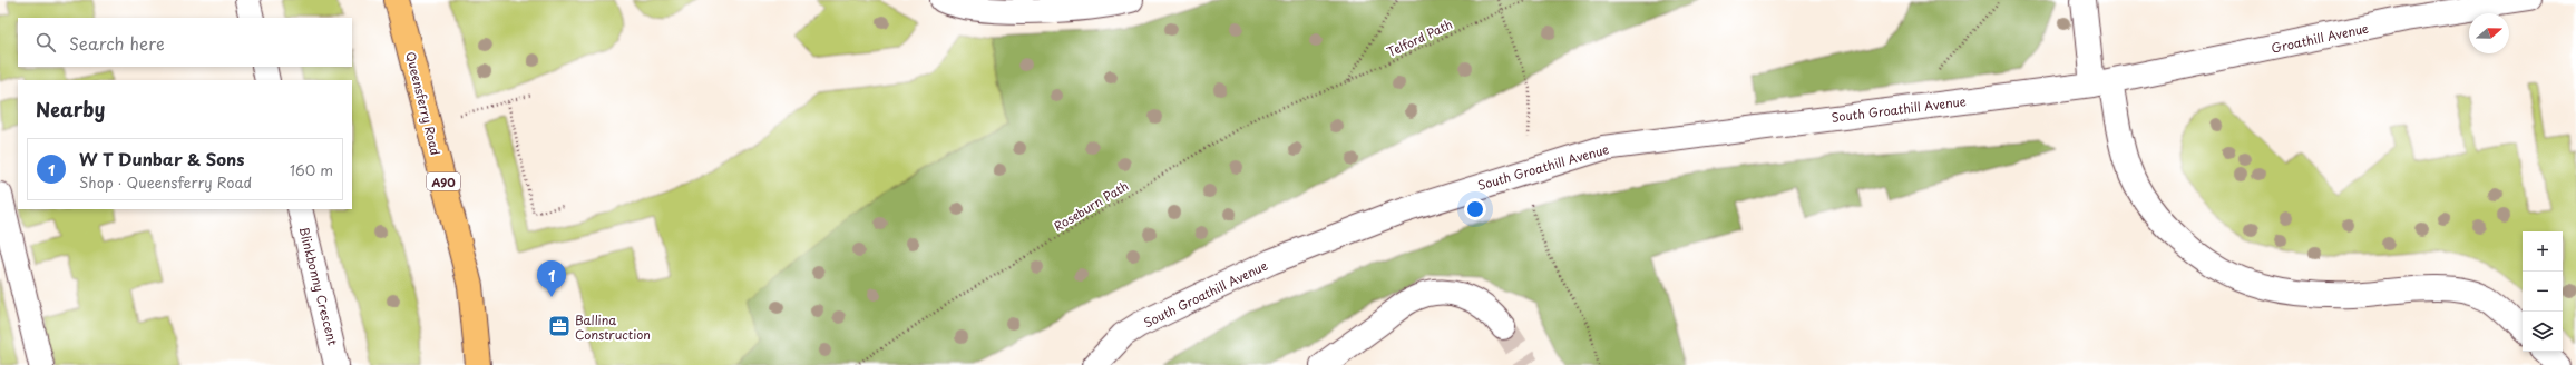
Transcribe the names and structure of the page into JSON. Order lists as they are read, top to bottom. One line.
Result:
{"streets":{"main road":["Queensferry Road","A90"],"street":["Groathill Avenue","South Groathill Avenue","Blinkbonny Crescent"],"path":["Telford Path","Roseburn Path"]},"crossings":[["Telford Path","Roseburn Path"],["Groathill Avenue","South Groathill Avenue"]],"places":{"office":["Ballina Construction"]},"north":"right","page":{"search":"Search here","heading":"Nearby","list":[{"mark":"1","name":"W T Dunbar & Sons","note":"Shop · Queensferry Road","value":"160 m"}],"map_buttons":["+","−"],"pins":"1"}}
